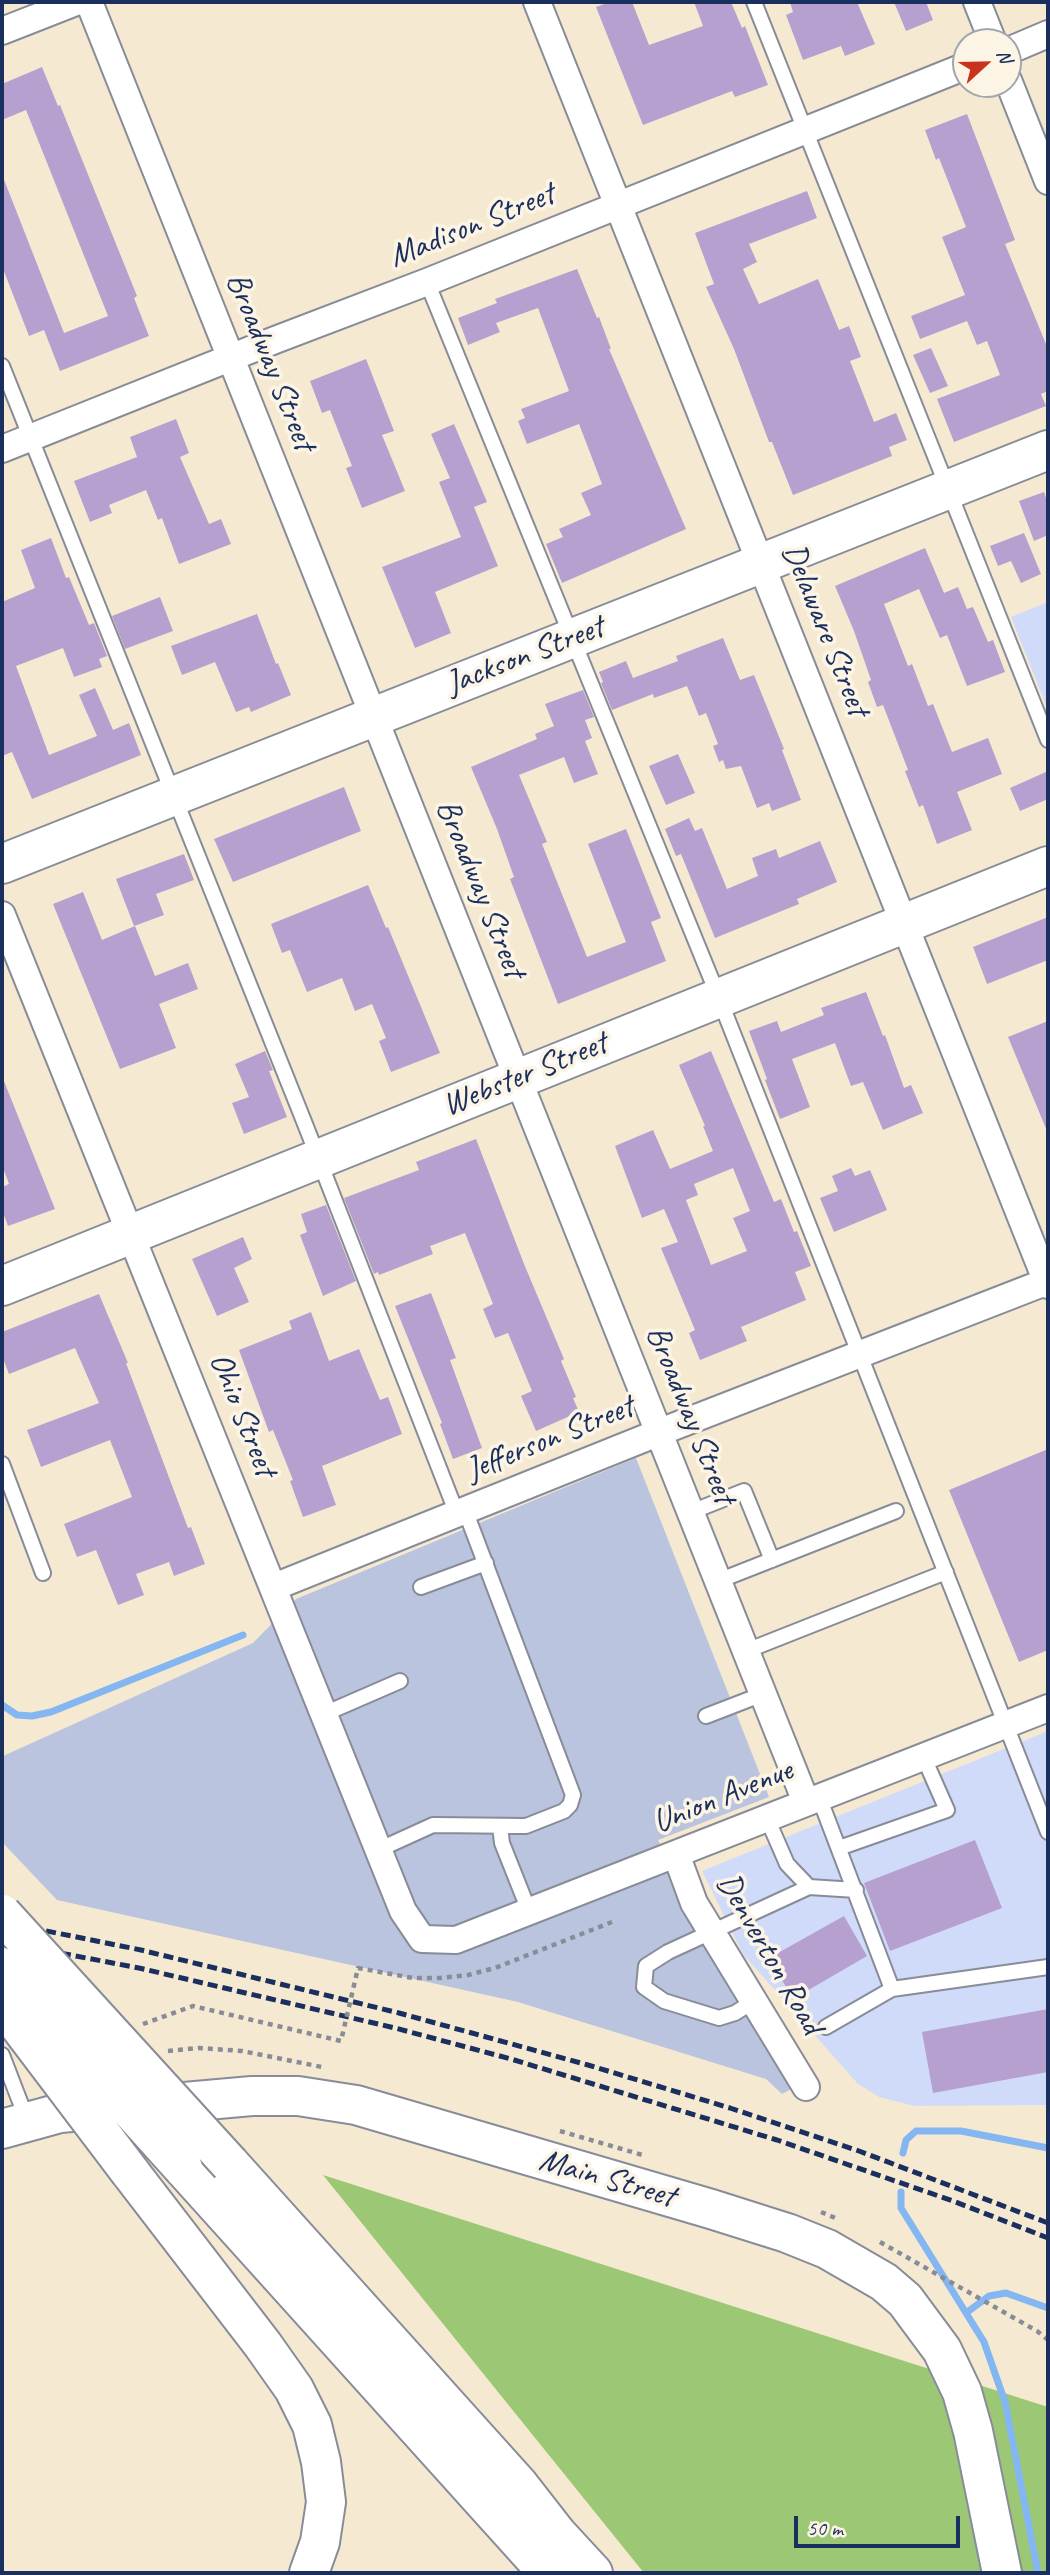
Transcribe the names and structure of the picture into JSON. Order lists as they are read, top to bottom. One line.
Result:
{"streets":{"main road":["Jackson Street","Webster Street","Main Street"],"street":["Madison Street","Broadway Street","Delaware Street","Ohio Street","Jefferson Street","Union Avenue","Denverton Road"]},"crossings":[["Madison Street","Broadway Street"],["Madison Street","Delaware Street"],["Broadway Street","Jackson Street"],["Broadway Street","Webster Street"],["Broadway Street","Jefferson Street"],["Broadway Street","Union Avenue"],["Delaware Street","Jackson Street"],["Delaware Street","Webster Street"],["Delaware Street","Jefferson Street"],["Webster Street","Ohio Street"],["Ohio Street","Jefferson Street"],["Ohio Street","Union Avenue"],["Union Avenue","Denverton Road"]],"scale_bar":"50 m","north":"right"}
